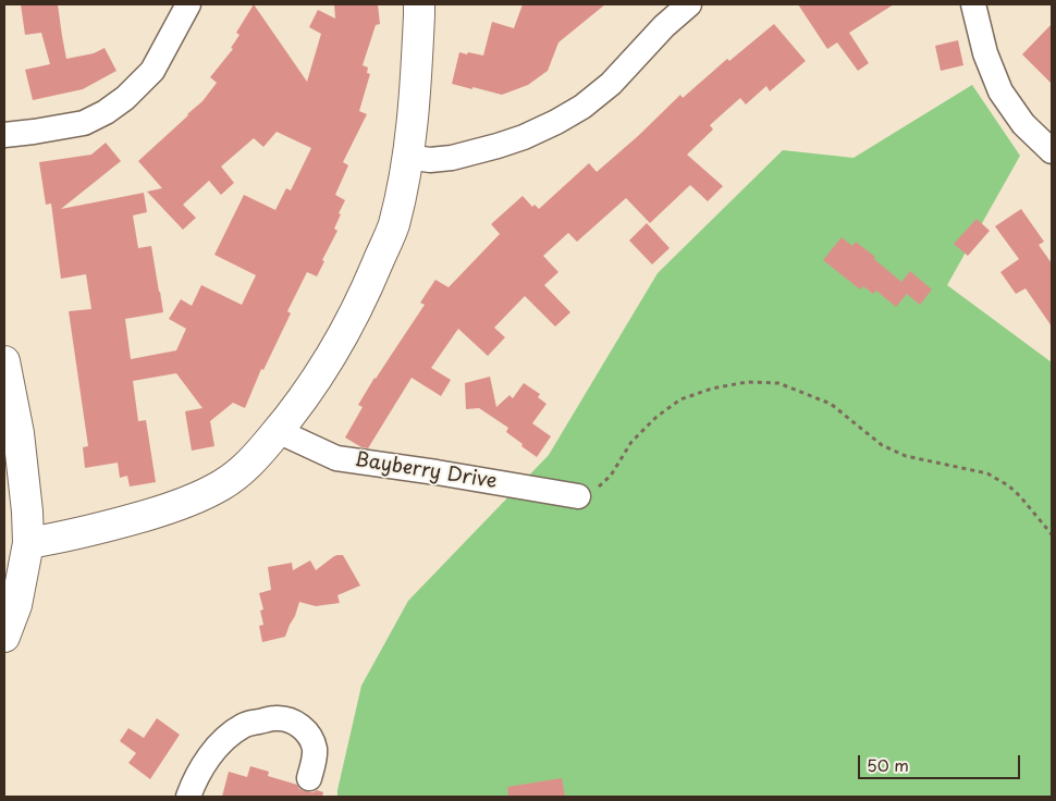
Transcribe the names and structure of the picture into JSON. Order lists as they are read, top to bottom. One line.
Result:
{"streets":{"street":["Bayberry Drive"]},"scale_bar":"50 m"}
